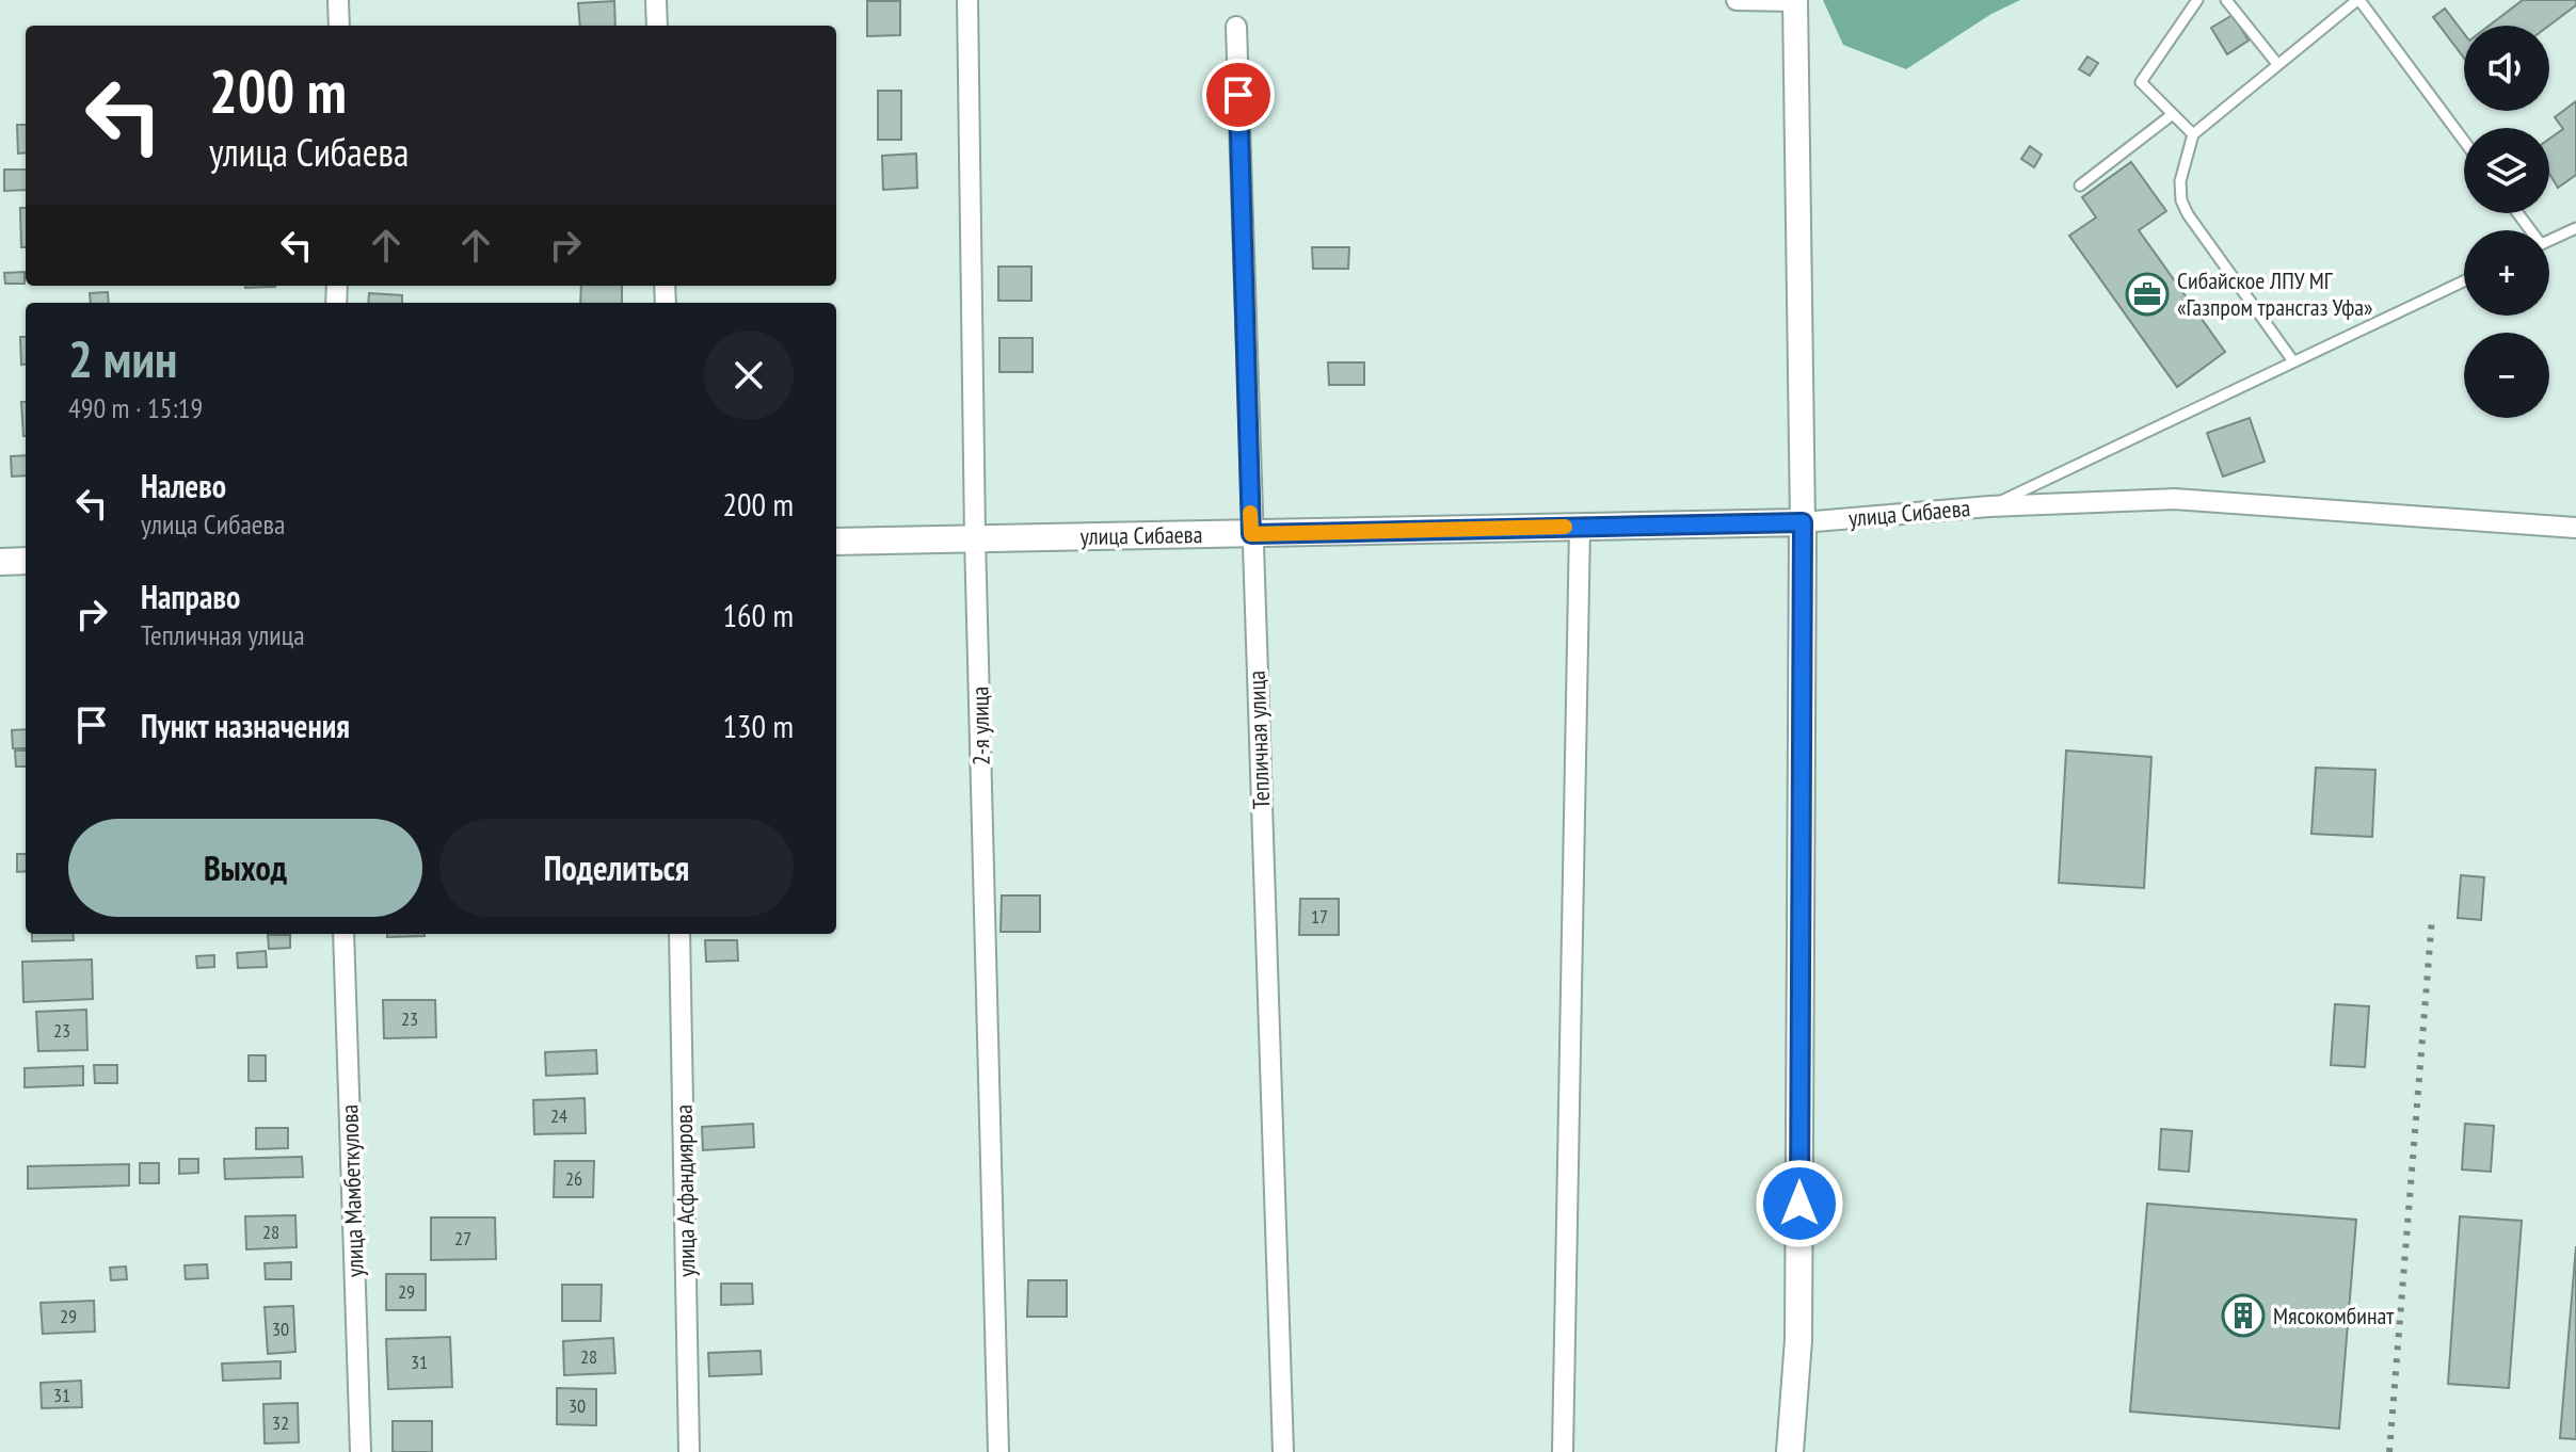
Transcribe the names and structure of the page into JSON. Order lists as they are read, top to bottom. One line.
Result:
{"streets":{"main road":["улица Сибаева"],"street":["2-я улица","Тепличная улица","улица Мамбеткулова","улица Асфандиярова"]},"crossings":[["улица Сибаева","2-я улица"],["улица Сибаева","Тепличная улица"]],"places":{"office":["Сибайское ЛПУ МГ «Газпром трансгаз Уфа»"],"building":["Мясокомбинат"]},"house_numbers":["17","23","23","24","26","28","27","29","29","30","28","31","31","30","32"],"page":{"map_buttons":["+","−"],"turn":["200 m","улица Сибаева"],"heading":["2 мин","490 m · 15:19"],"list":[{"name":"Налево","note":"улица Сибаева","value":"200 m"},{"name":"Направо","note":"Тепличная улица","value":"160 m"},{"name":"Пункт назначения","value":"130 m"}],"buttons":["Выход","Поделиться"]}}
